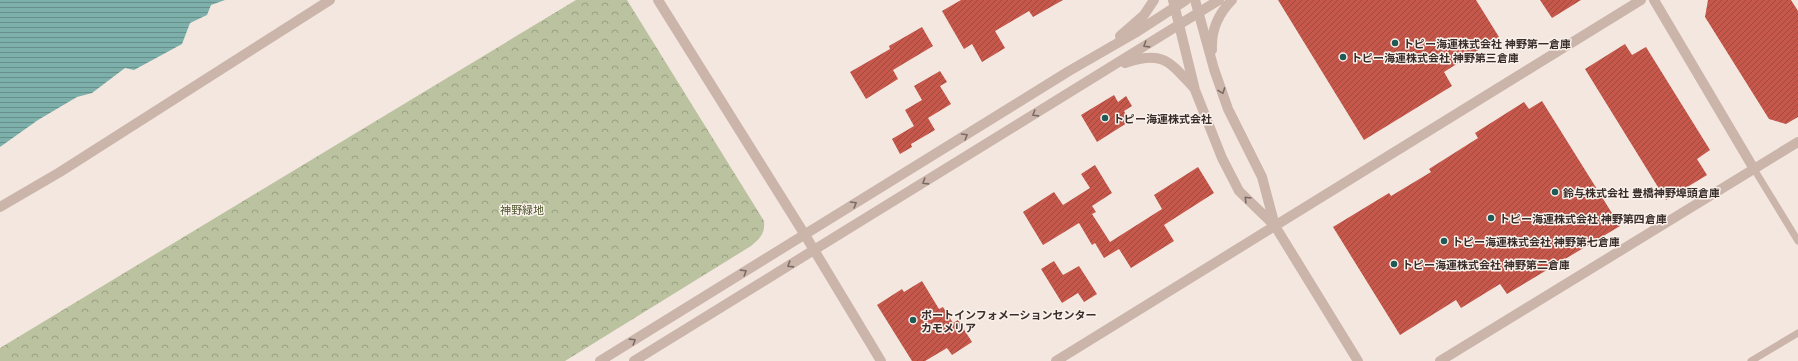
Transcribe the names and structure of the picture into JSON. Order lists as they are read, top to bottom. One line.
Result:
{"parks":["神野緑地"],"places":["トピー海運株式会社 神野第一倉庫","トピー海運株式会社 神野第三倉庫","トピー海運株式会社","鈴与株式会社 豊橋神野埠頭倉庫","トピー海運株式会社 神野第四倉庫","トピー海運株式会社 神野第七倉庫","トピー海運株式会社 神野第二倉庫","ポートインフォメーションセンター カモメリア"]}
